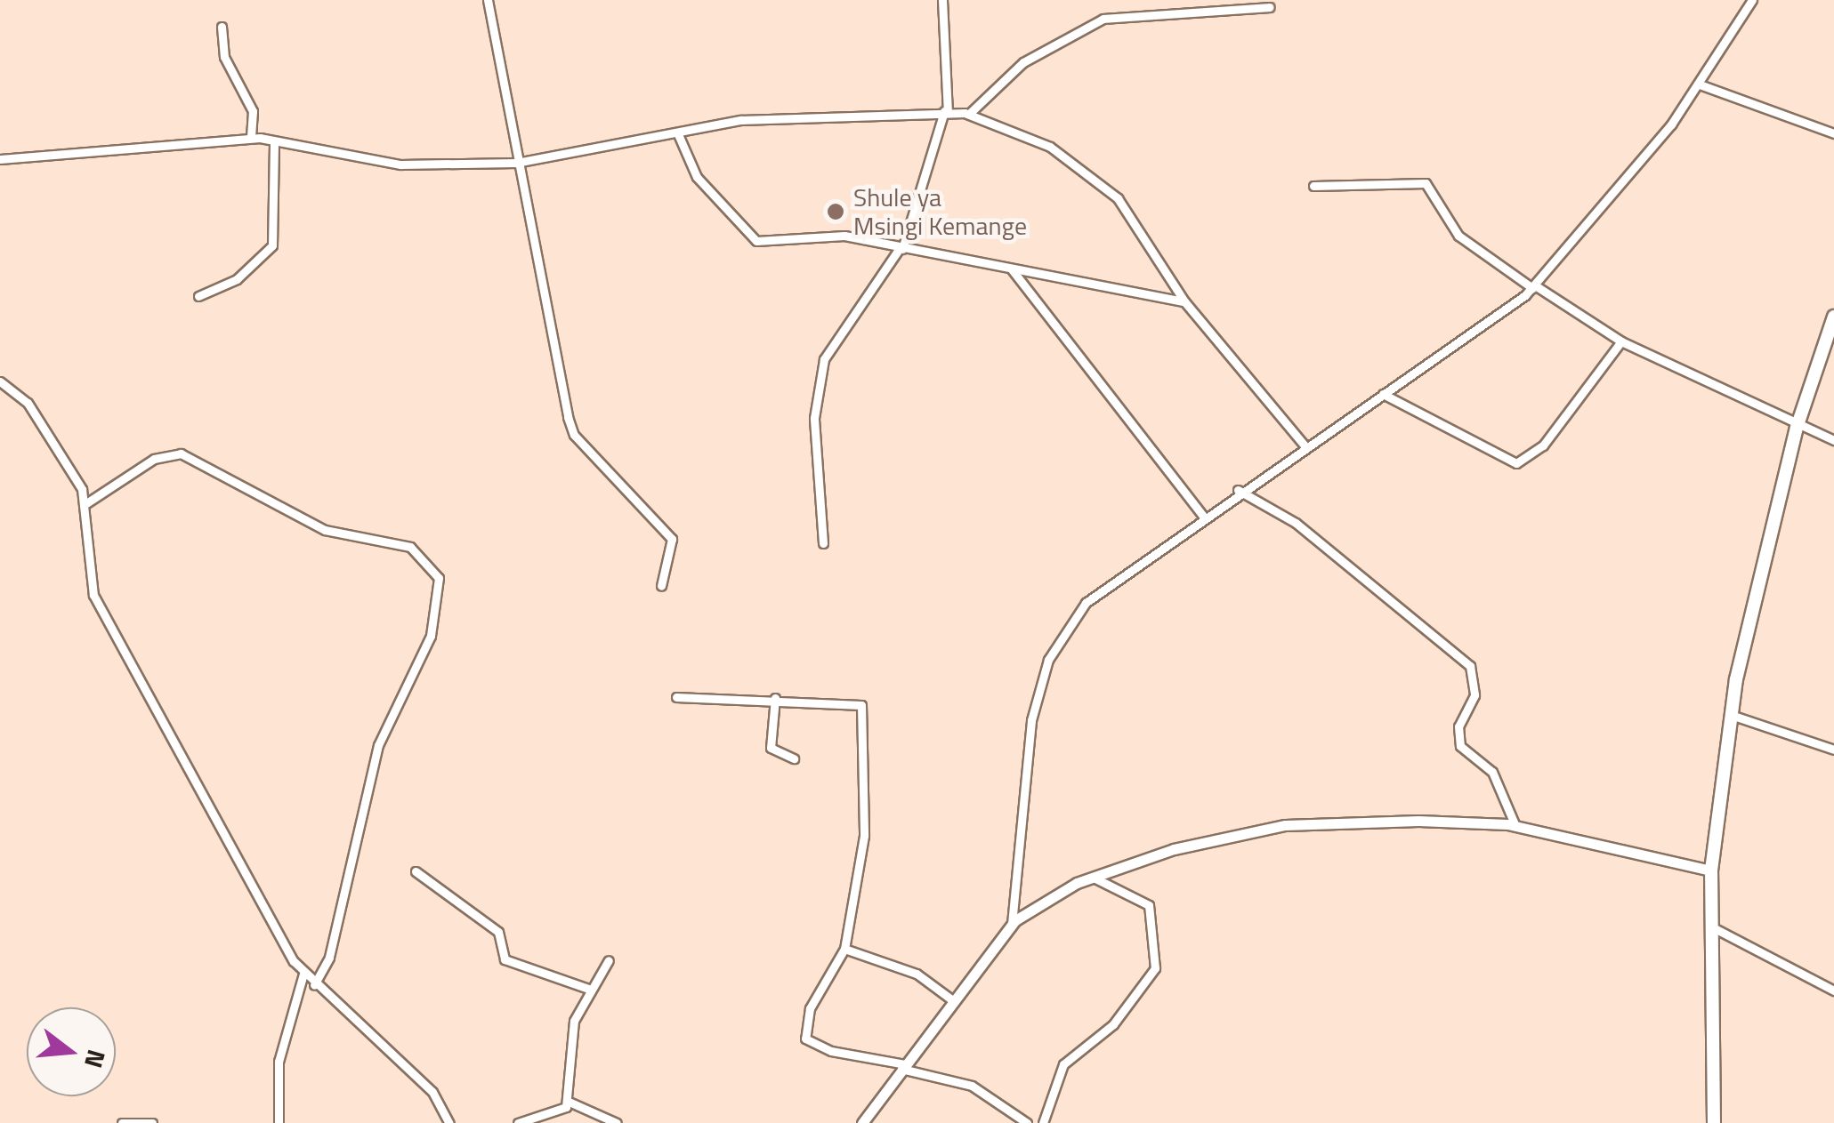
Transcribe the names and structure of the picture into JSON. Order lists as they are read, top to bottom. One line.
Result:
{"places":["Shule ya Msingi Kemange"],"north":"right"}
